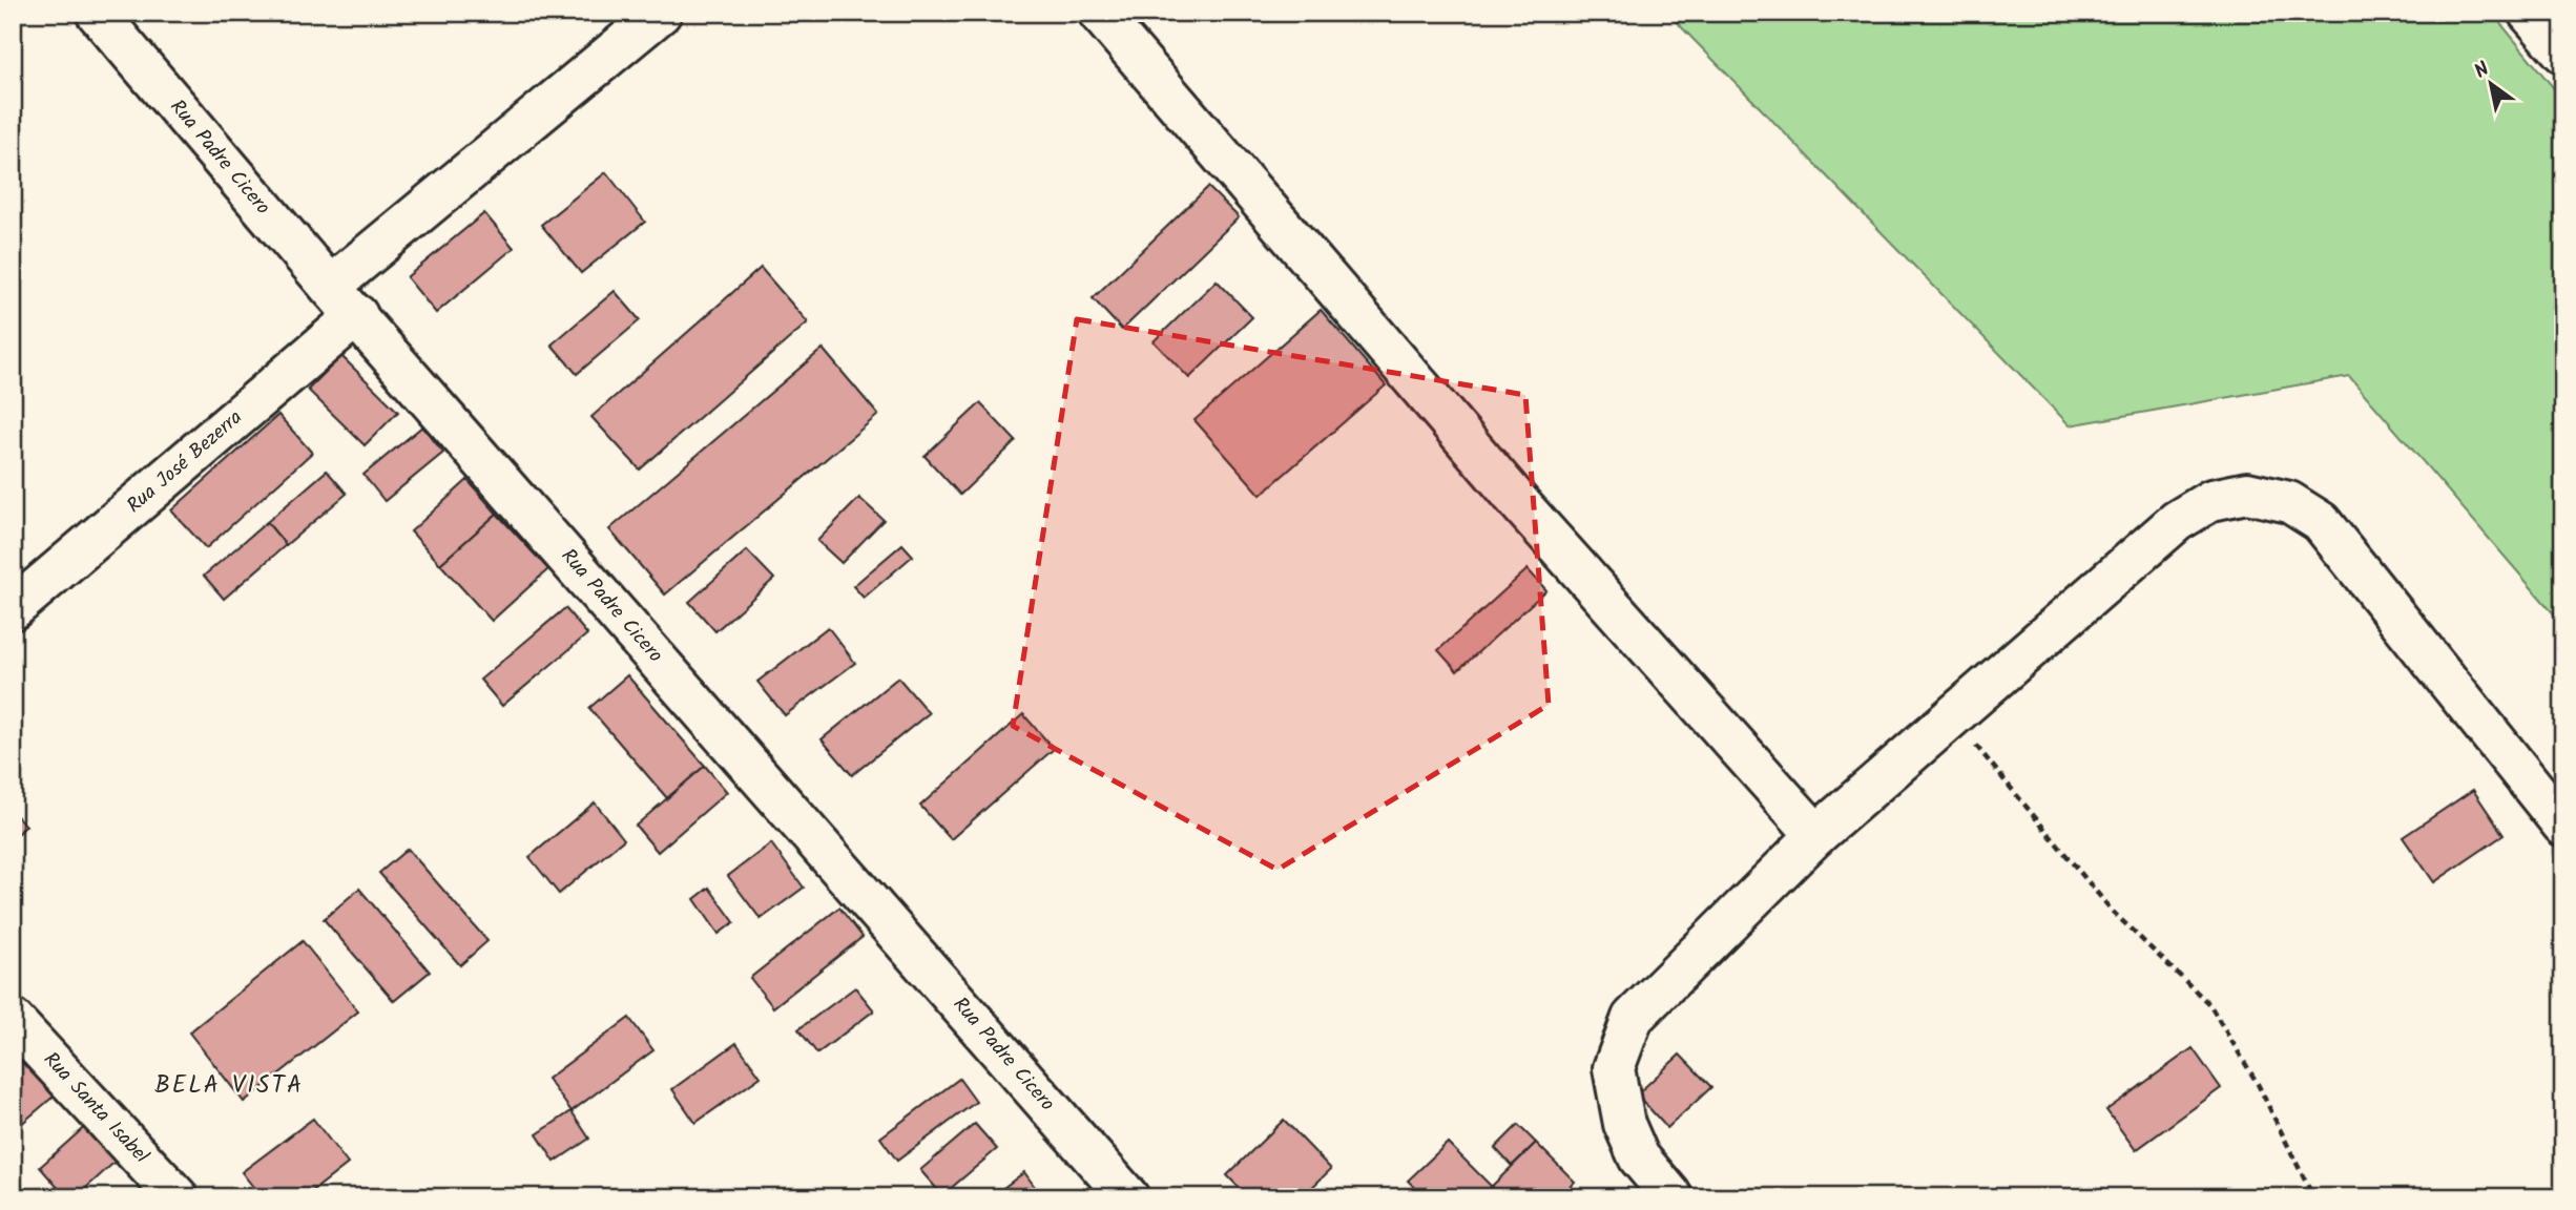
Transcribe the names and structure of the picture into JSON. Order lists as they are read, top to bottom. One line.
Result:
{"streets":{"street":["Rua Padre Cicero","Rua José Bezerra","Rua Santa Isabel"]},"crossings":[["Rua Padre Cicero","Rua José Bezerra"]],"districts":["BELA VISTA"],"north":"top left"}
